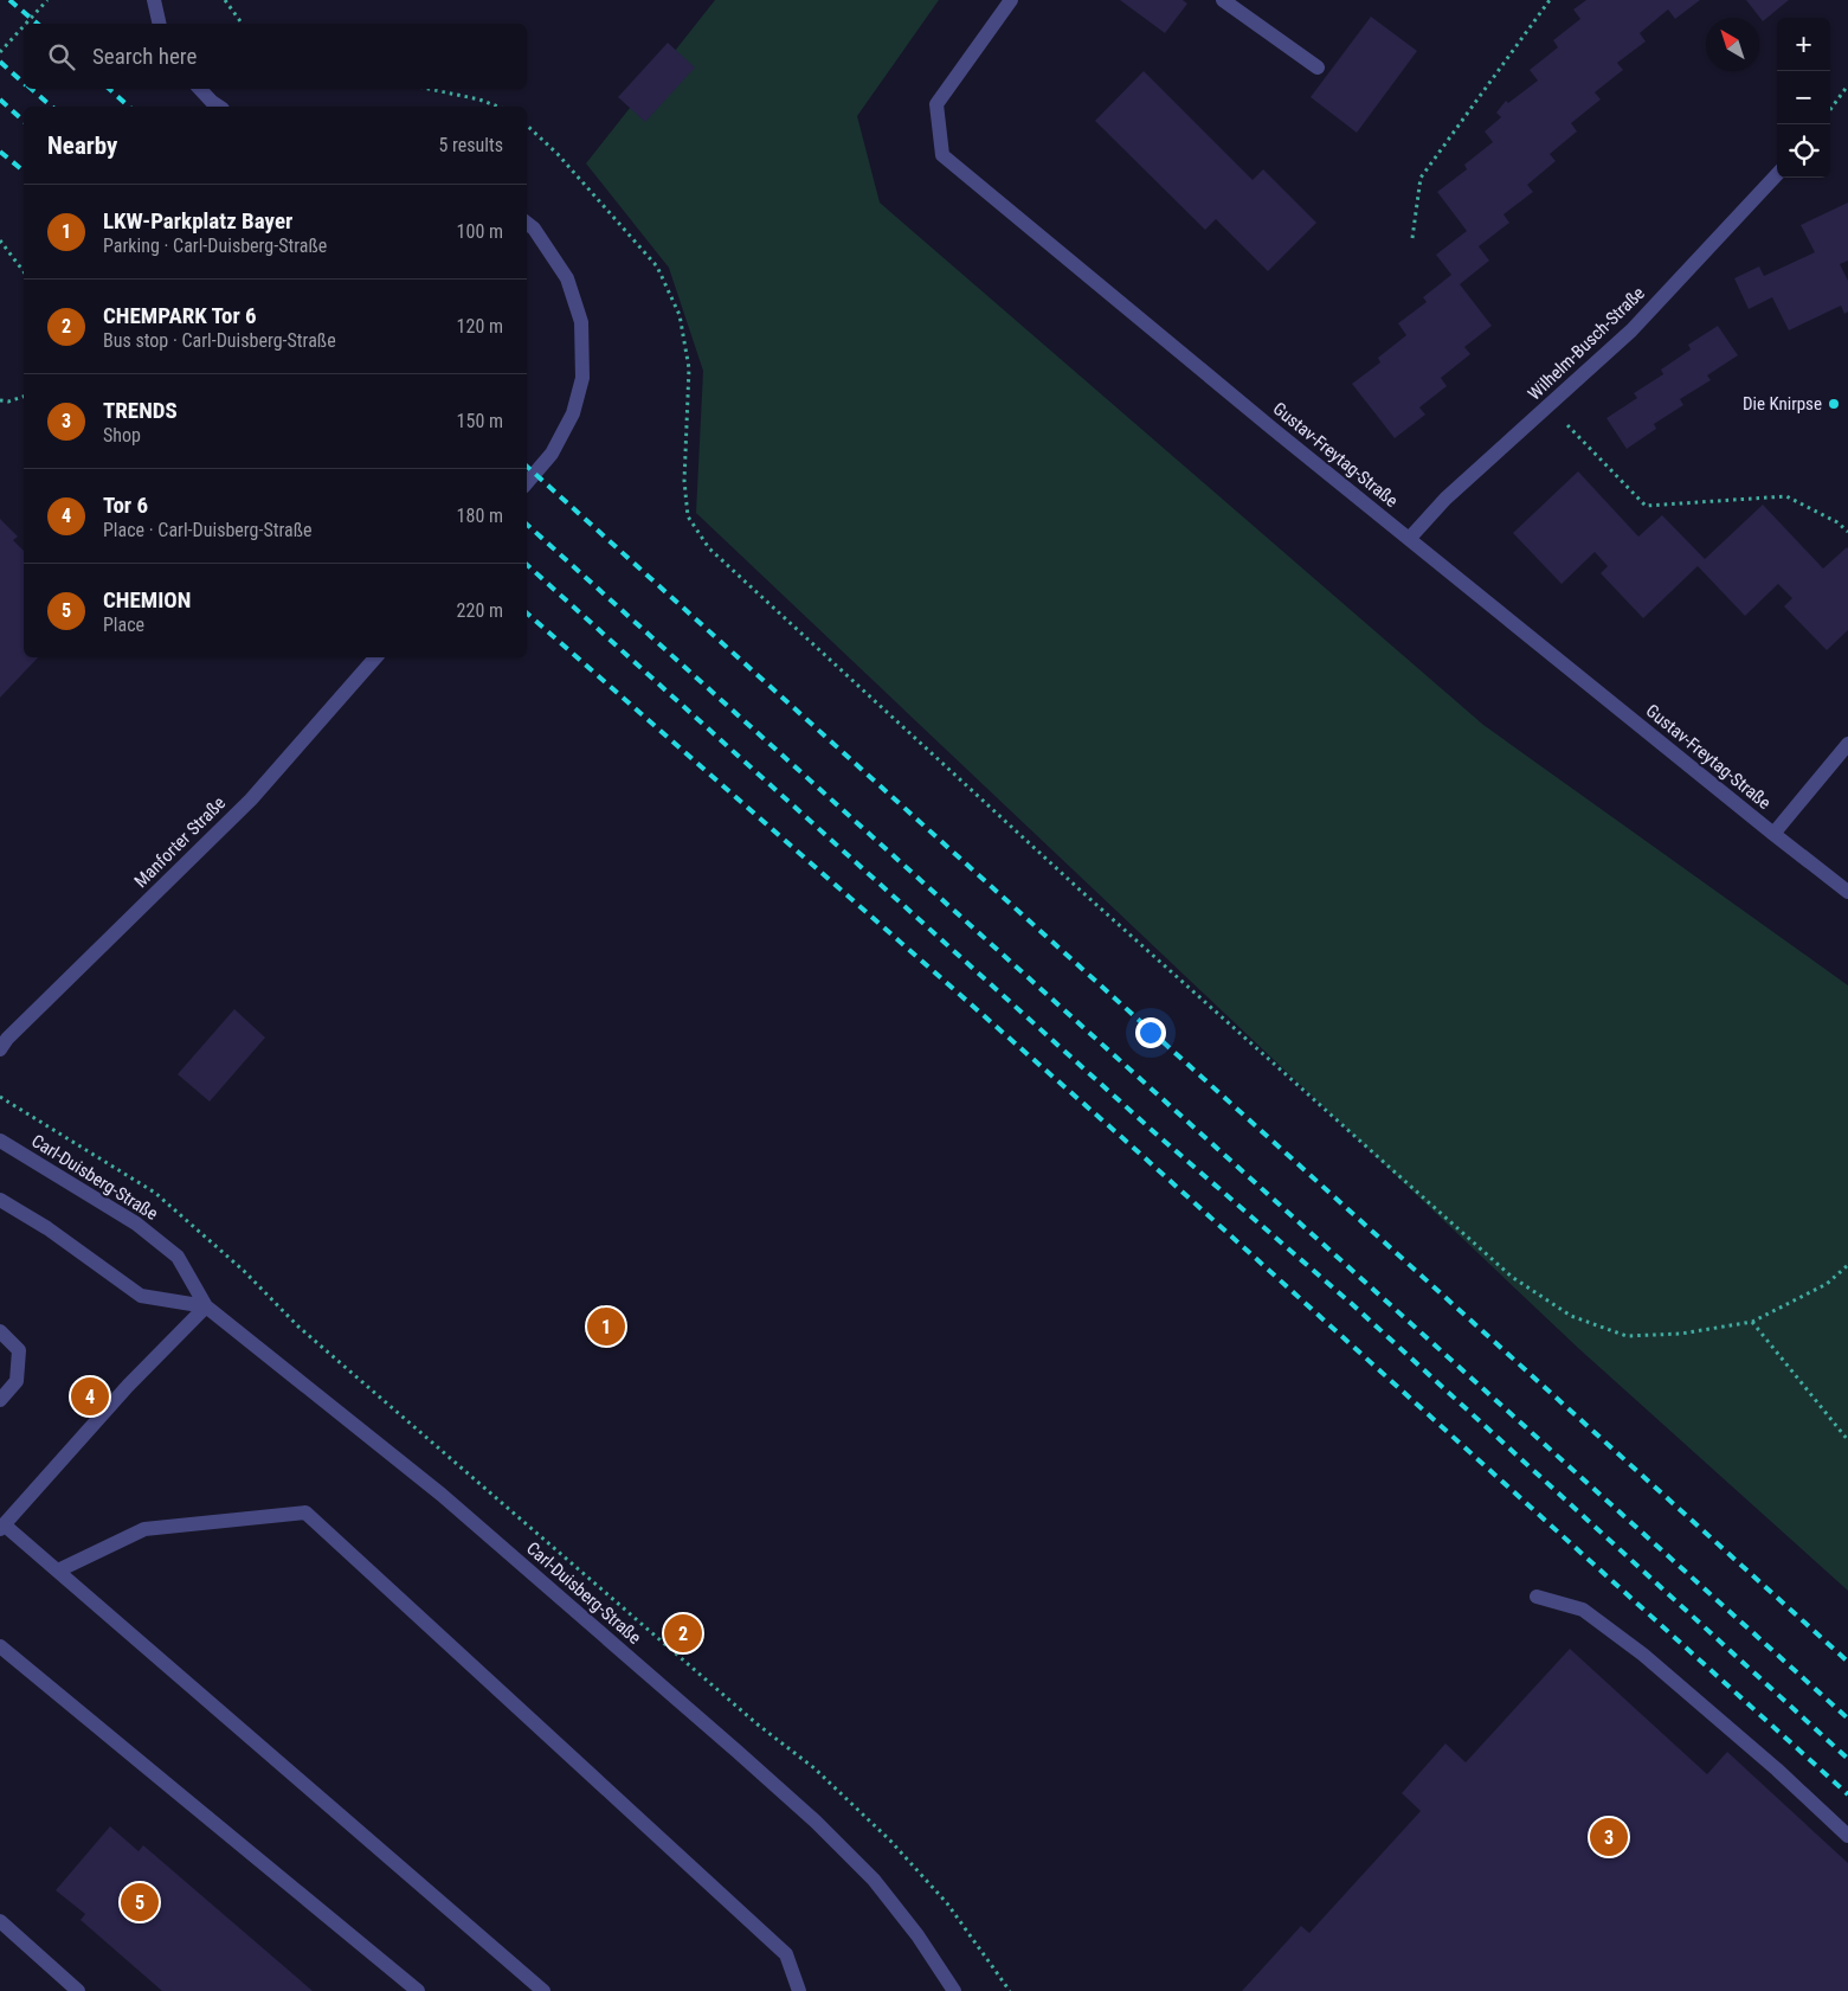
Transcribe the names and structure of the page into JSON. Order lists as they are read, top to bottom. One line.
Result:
{"streets":{"street":["Wilhelm-Busch-Straße","Gustav-Freytag-Straße","Manforter Straße","Carl-Duisberg-Straße"]},"crossings":[["Wilhelm-Busch-Straße","Gustav-Freytag-Straße"]],"places":["Die Knirpse"],"north":"top left","page":{"map_buttons":["+","−"],"search":"Search here","heading":["Nearby","5 results"],"list":[{"mark":"1","name":"LKW-Parkplatz Bayer","note":"Parking · Carl-Duisberg-Straße","value":"100 m"},{"mark":"2","name":"CHEMPARK Tor 6","note":"Bus stop · Carl-Duisberg-Straße","value":"120 m"},{"mark":"3","name":"TRENDS","note":"Shop","value":"150 m"},{"mark":"4","name":"Tor 6","note":"Place · Carl-Duisberg-Straße","value":"180 m"},{"mark":"5","name":"CHEMION","note":"Place","value":"220 m"}],"pins":["1","4","2","3","5"]}}
